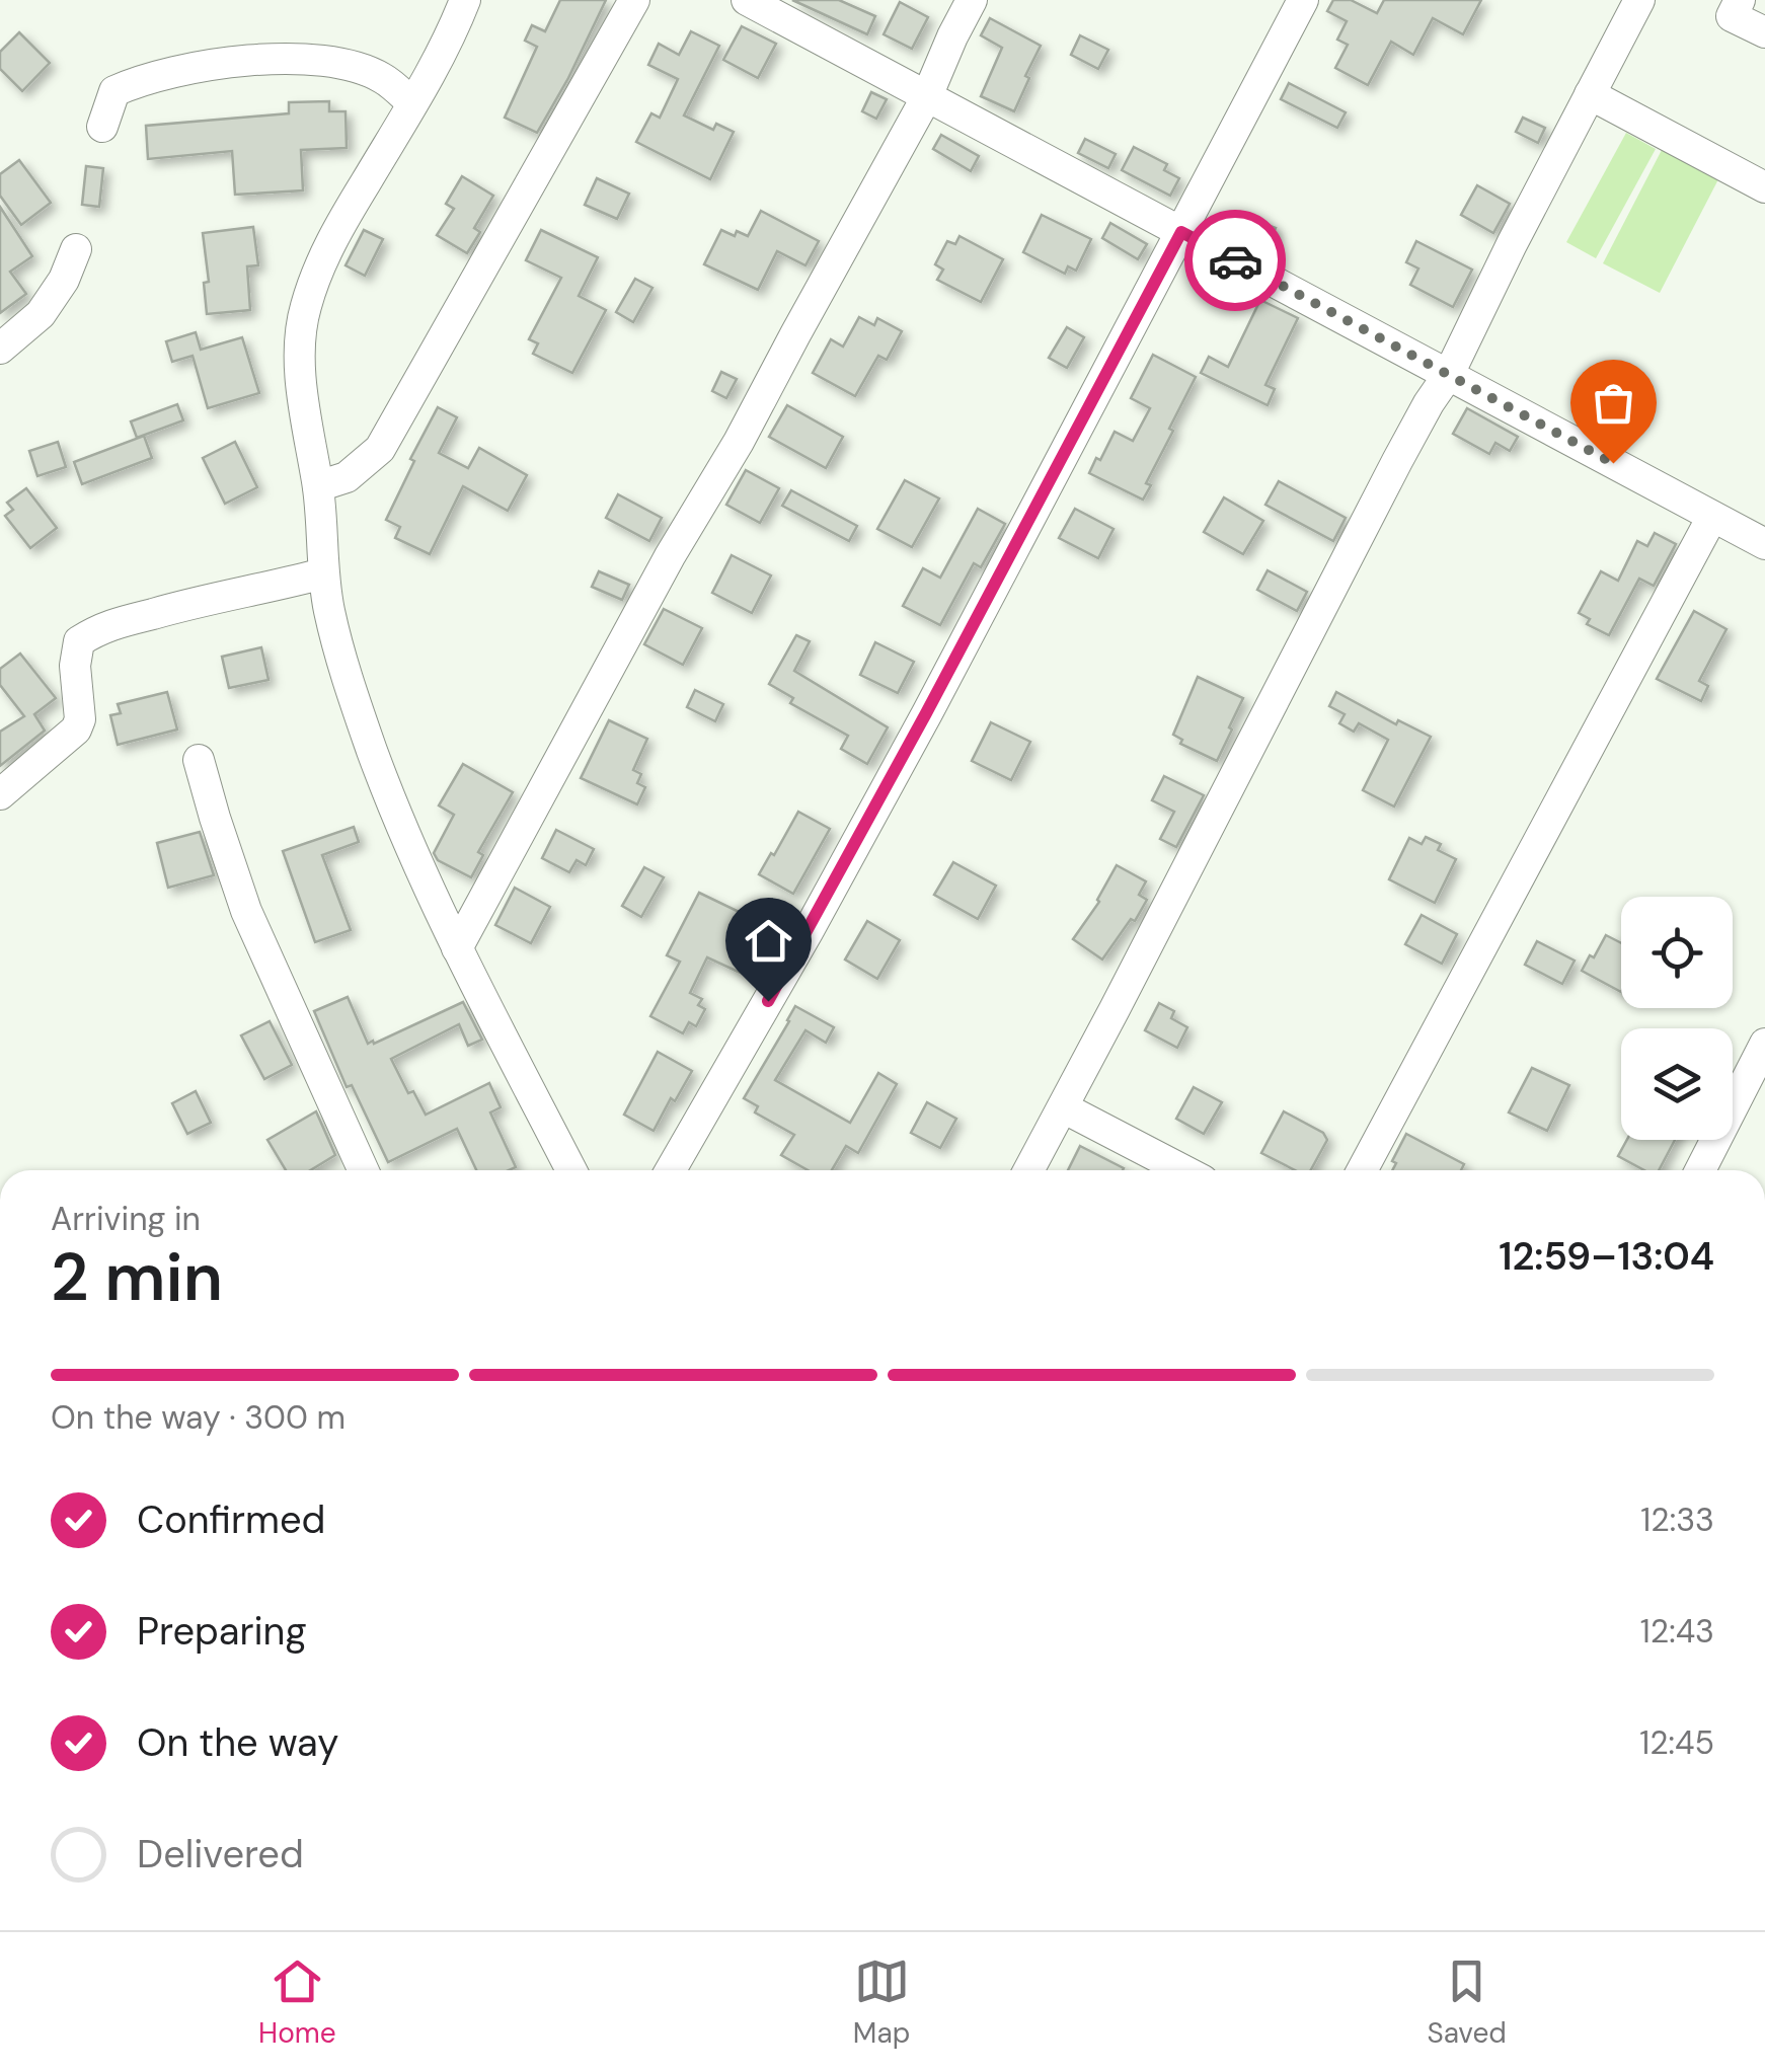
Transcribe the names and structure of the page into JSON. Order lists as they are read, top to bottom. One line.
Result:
{"page":{"heading":["2 min","Arriving in","12:59–13:04"],"bar":"On the way · 300 m","list":[["Confirmed","12:33"],["Preparing","12:43"],["On the way","12:45"],"Delivered"],"tabs":["Home","Map","Saved"]}}
